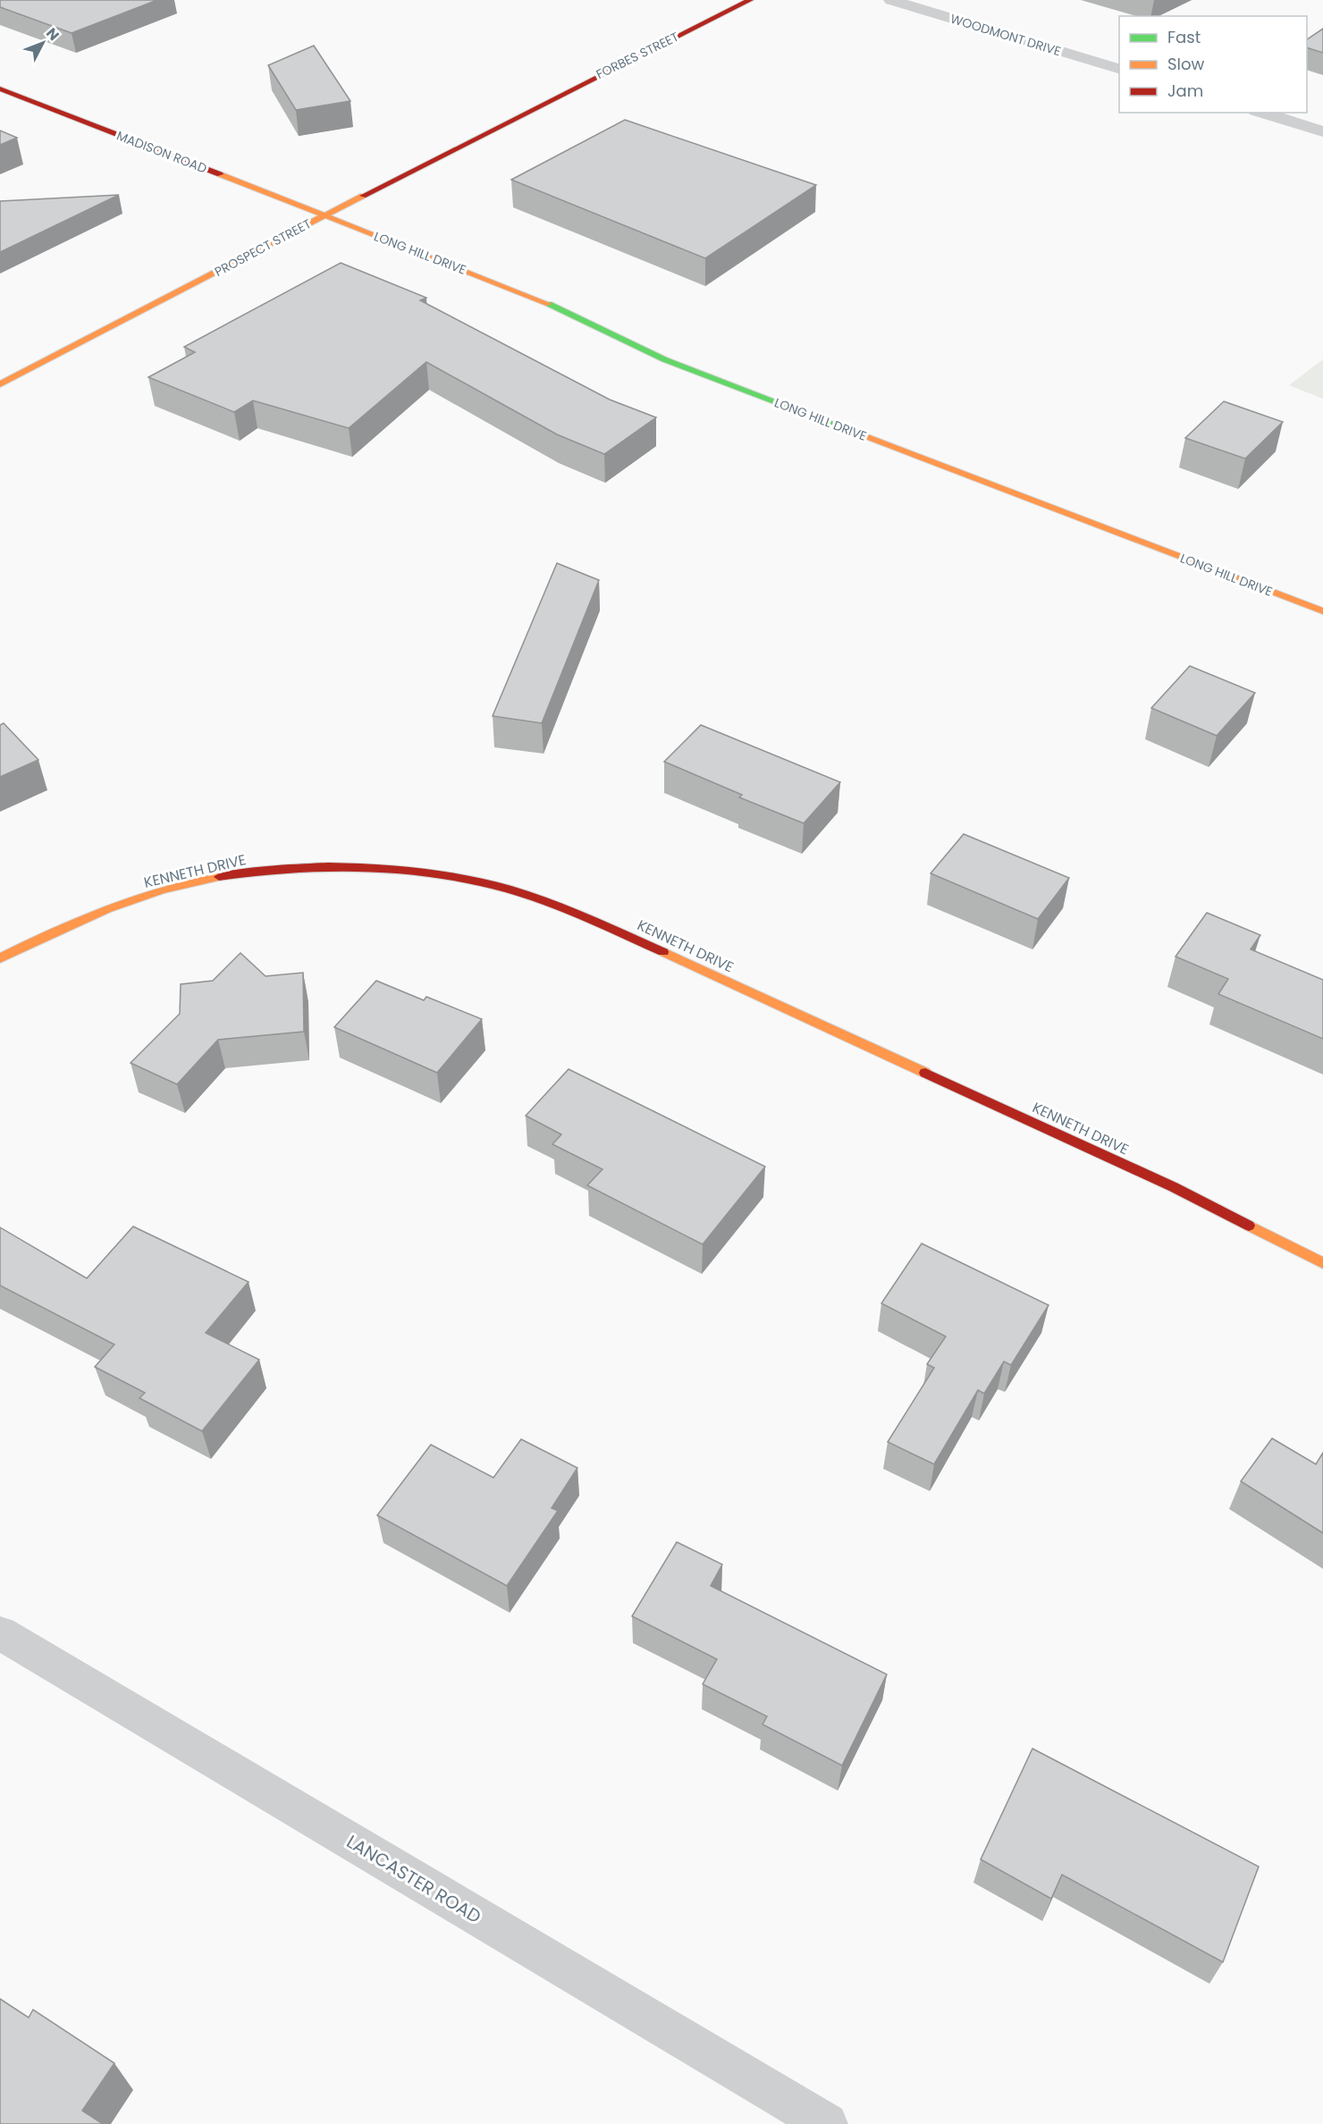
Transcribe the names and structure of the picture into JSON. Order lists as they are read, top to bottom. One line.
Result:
{"streets":{"street":["WOODMONT DRIVE","FORBES STREET","MADISON ROAD","PROSPECT STREET","LONG HILL DRIVE","KENNETH DRIVE","LANCASTER ROAD"]},"crossings":[["FORBES STREET","PROSPECT STREET"],["MADISON ROAD","PROSPECT STREET"],["MADISON ROAD","LONG HILL DRIVE"],["PROSPECT STREET","LONG HILL DRIVE"]],"legend":["Fast","Slow","Jam"],"north":"top right"}
